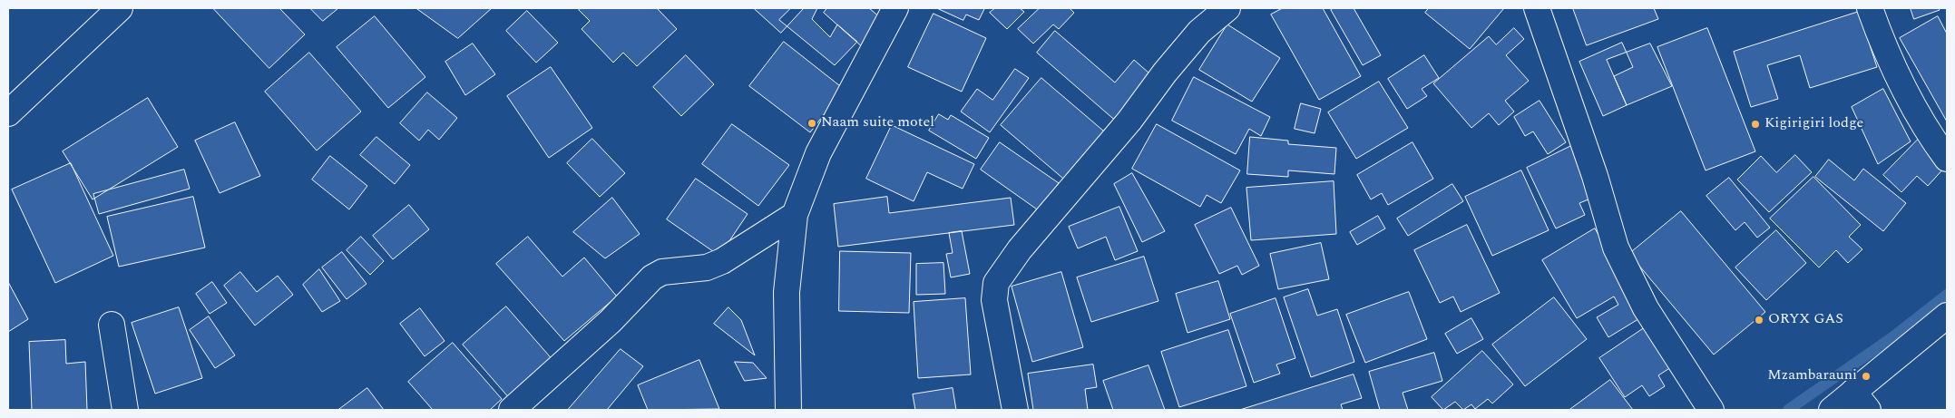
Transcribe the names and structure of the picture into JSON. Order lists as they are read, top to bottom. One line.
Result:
{"places":["Naam suite motel","Kigirigiri lodge","ORYX GAS","Mzambarauni"]}
